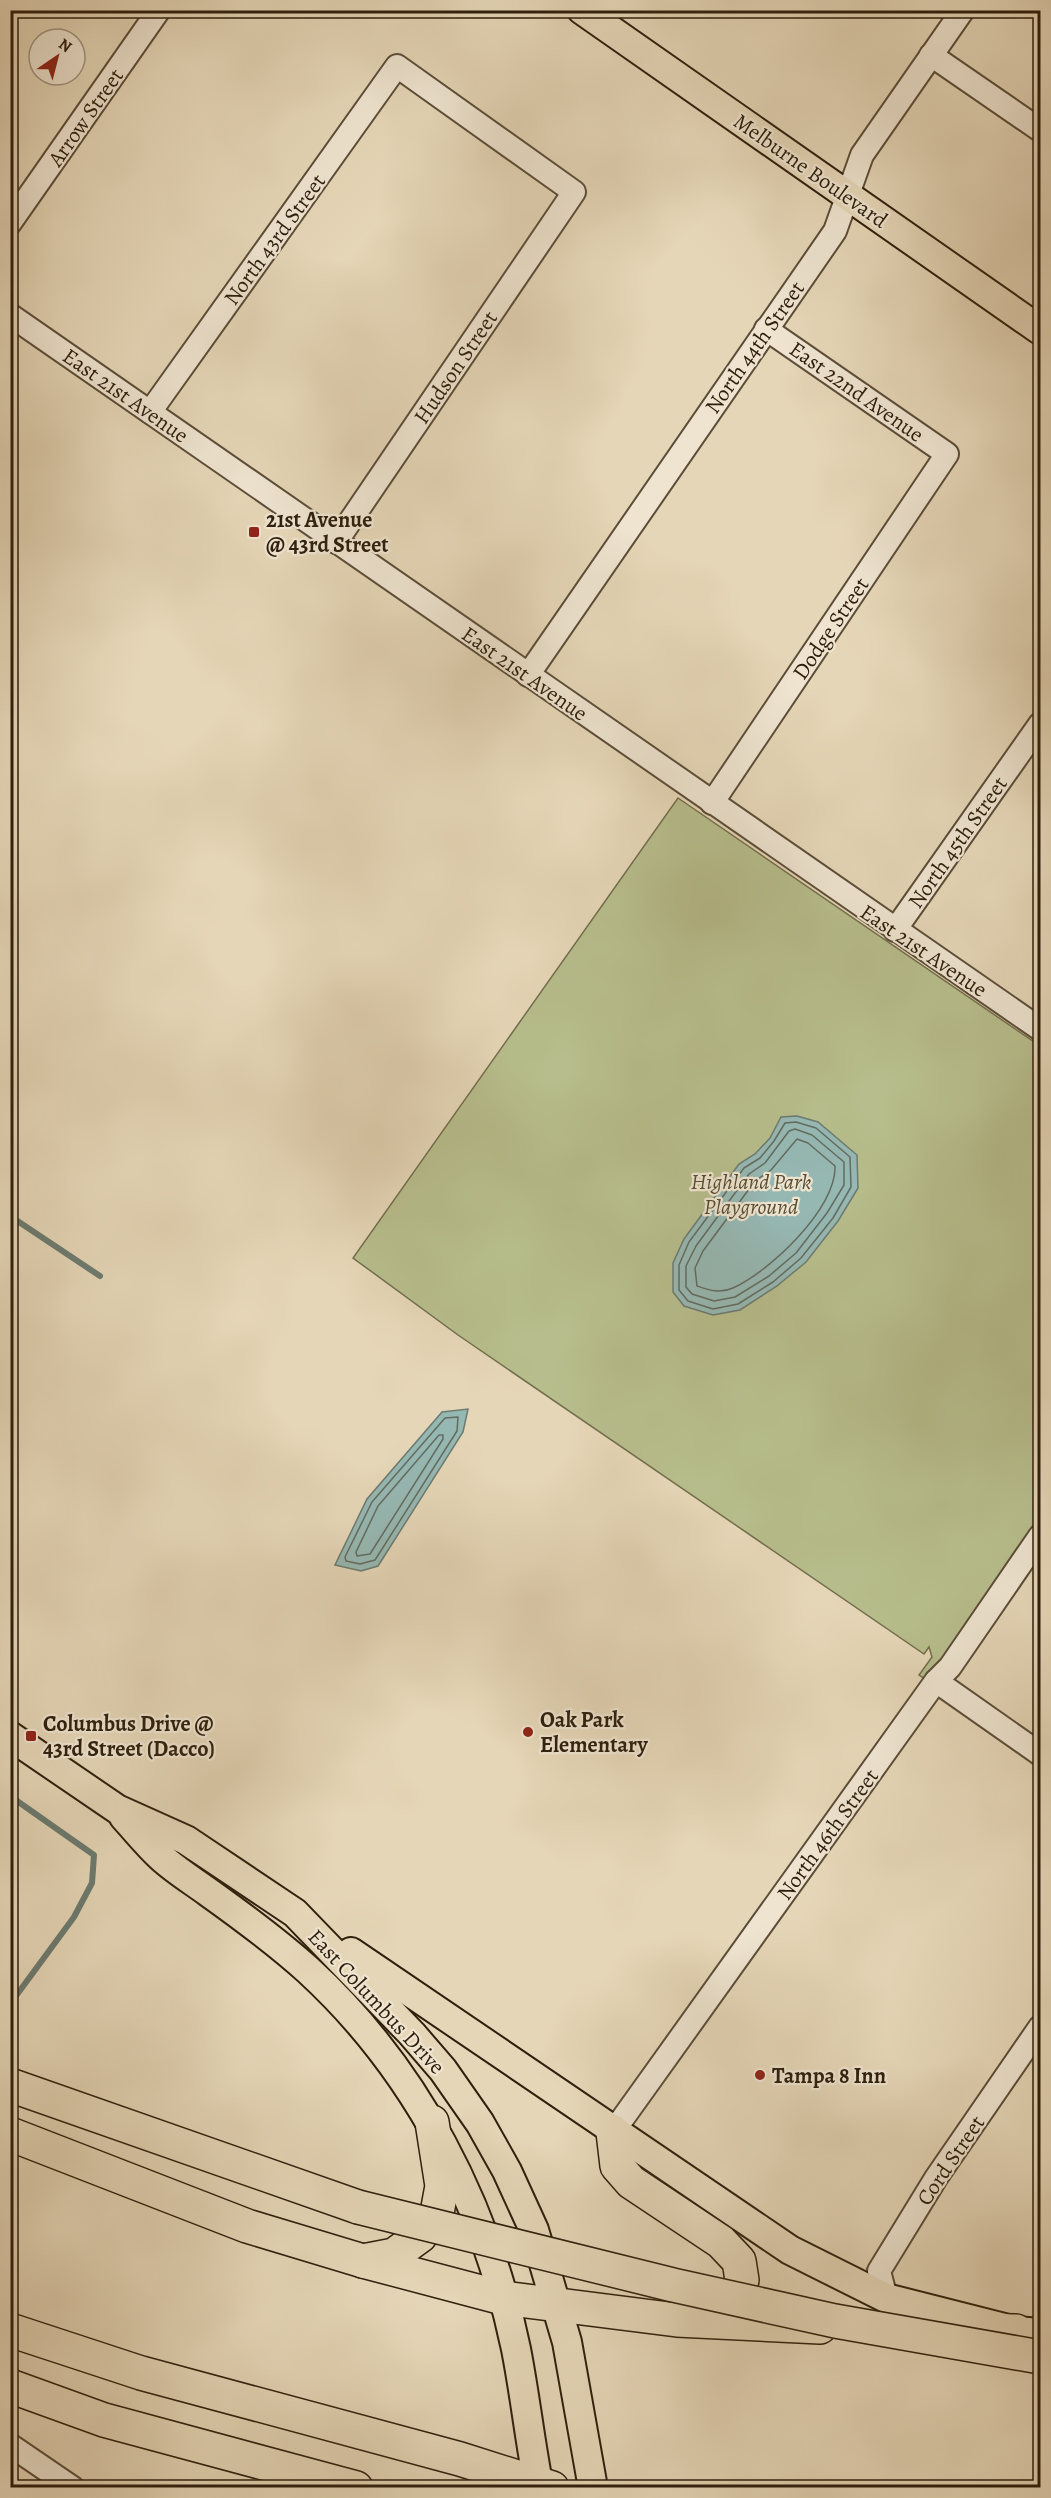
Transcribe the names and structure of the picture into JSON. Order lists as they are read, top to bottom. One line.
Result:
{"streets":{"main road":["Melburne Boulevard","East Columbus Drive"],"street":["Arrow Street","North 43rd Street","North 44th Street","Hudson Street","East 22nd Avenue","East 21st Avenue","Dodge Street","North 45th Street","North 46th Street","Cord Street"]},"crossings":[["Melburne Boulevard","North 44th Street"],["North 43rd Street","Hudson Street"],["North 43rd Street","East 21st Avenue"],["North 44th Street","East 22nd Avenue"],["North 44th Street","East 21st Avenue"],["Hudson Street","East 21st Avenue"],["East 22nd Avenue","Dodge Street"],["East 21st Avenue","Dodge Street"],["East 21st Avenue","North 45th Street"]],"parks":["Highland Park Playground"],"places":{"transit":["21st Avenue @ 43rd Street","Columbus Drive @ 43rd Street (Dacco)"],"other":["Oak Park Elementary","Tampa 8 Inn"]},"north":"top right"}
